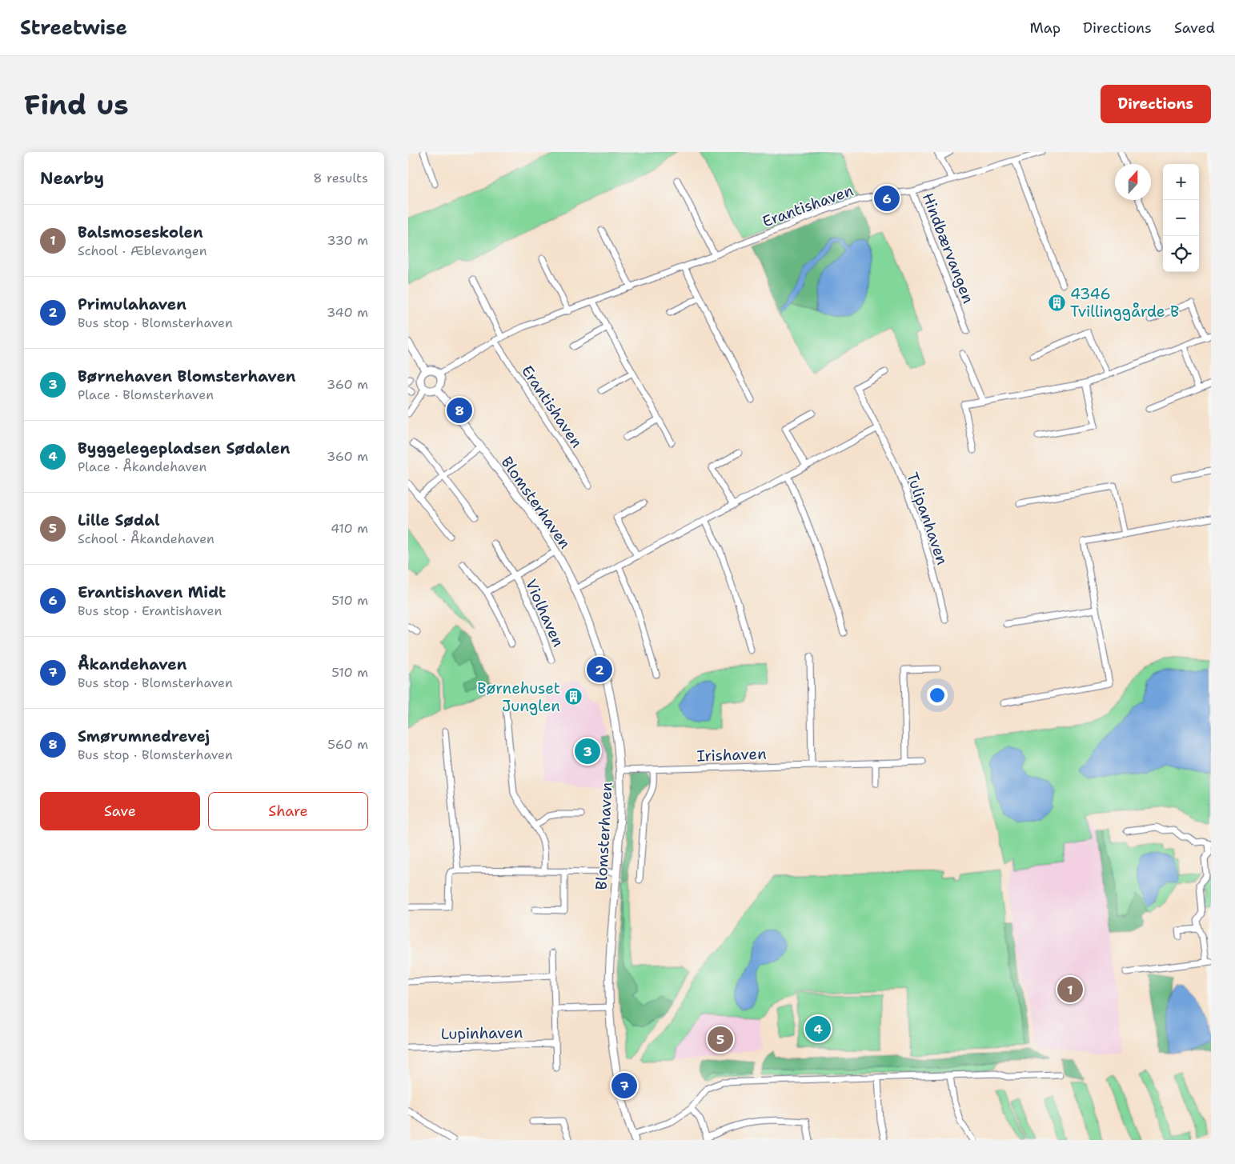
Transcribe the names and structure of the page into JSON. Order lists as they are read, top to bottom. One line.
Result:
{"streets":{"street":["Erantishaven","Hindbærvangen","Blomsterhaven","Tulipanhaven","Violhaven","Irishaven","Lupinhaven"]},"crossings":[["Erantishaven","Hindbærvangen"],["Erantishaven","Blomsterhaven"],["Blomsterhaven","Violhaven"],["Blomsterhaven","Irishaven"]],"places":{"building":["4346 Tvillinggårde B","Børnehuset Junglen"]},"north":"top","page":{"header":"Streetwise","nav":["Map","Directions","Saved"],"buttons":["Directions",["Save","Share"]],"title":"Find us","heading":["Nearby","8 results"],"map_buttons":["+","−"],"pins":["6","8","2","3","1","4","5","7"],"list":[{"mark":"1","name":"Balsmoseskolen","note":"School · Æblevangen","value":"330 m"},{"mark":"2","name":"Primulahaven","note":"Bus stop · Blomsterhaven","value":"340 m"},{"mark":"3","name":"Børnehaven Blomsterhaven","note":"Place · Blomsterhaven","value":"360 m"},{"mark":"4","name":"Byggelegepladsen Sødalen","note":"Place · Åkandehaven","value":"360 m"},{"mark":"5","name":"Lille Sødal","note":"School · Åkandehaven","value":"410 m"},{"mark":"6","name":"Erantishaven Midt","note":"Bus stop · Erantishaven","value":"510 m"},{"mark":"7","name":"Åkandehaven","note":"Bus stop · Blomsterhaven","value":"510 m"},{"mark":"8","name":"Smørumnedrevej","note":"Bus stop · Blomsterhaven","value":"560 m"}]}}
